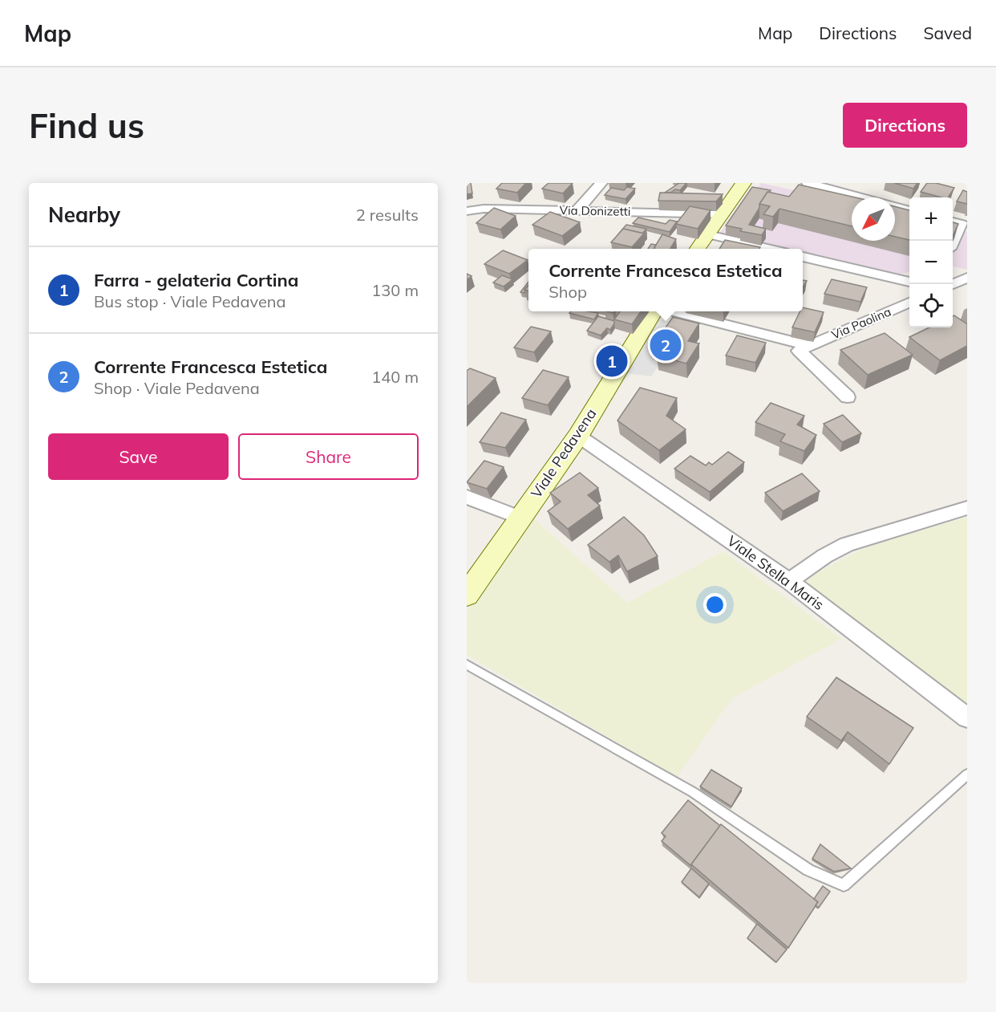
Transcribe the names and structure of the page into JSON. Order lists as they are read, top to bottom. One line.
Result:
{"streets":{"main road":["Viale Pedavena"],"street":["Via Donizetti","Via Paolina","Viale Stella Maris"]},"crossings":[["Viale Pedavena","Viale Stella Maris"]],"north":"bottom left","page":{"header":"Map","nav":["Map","Directions","Saved"],"buttons":["Directions",["Save","Share"]],"title":"Find us","heading":["Nearby","2 results"],"map_buttons":["+","−"],"list":[{"mark":"1","name":"Farra - gelateria Cortina","note":"Bus stop · Viale Pedavena","value":"130 m"},{"mark":"2","name":"Corrente Francesca Estetica","note":"Shop · Viale Pedavena","value":"140 m"}],"popup":["Corrente Francesca Estetica","Shop"],"pins":["2","1"]}}
